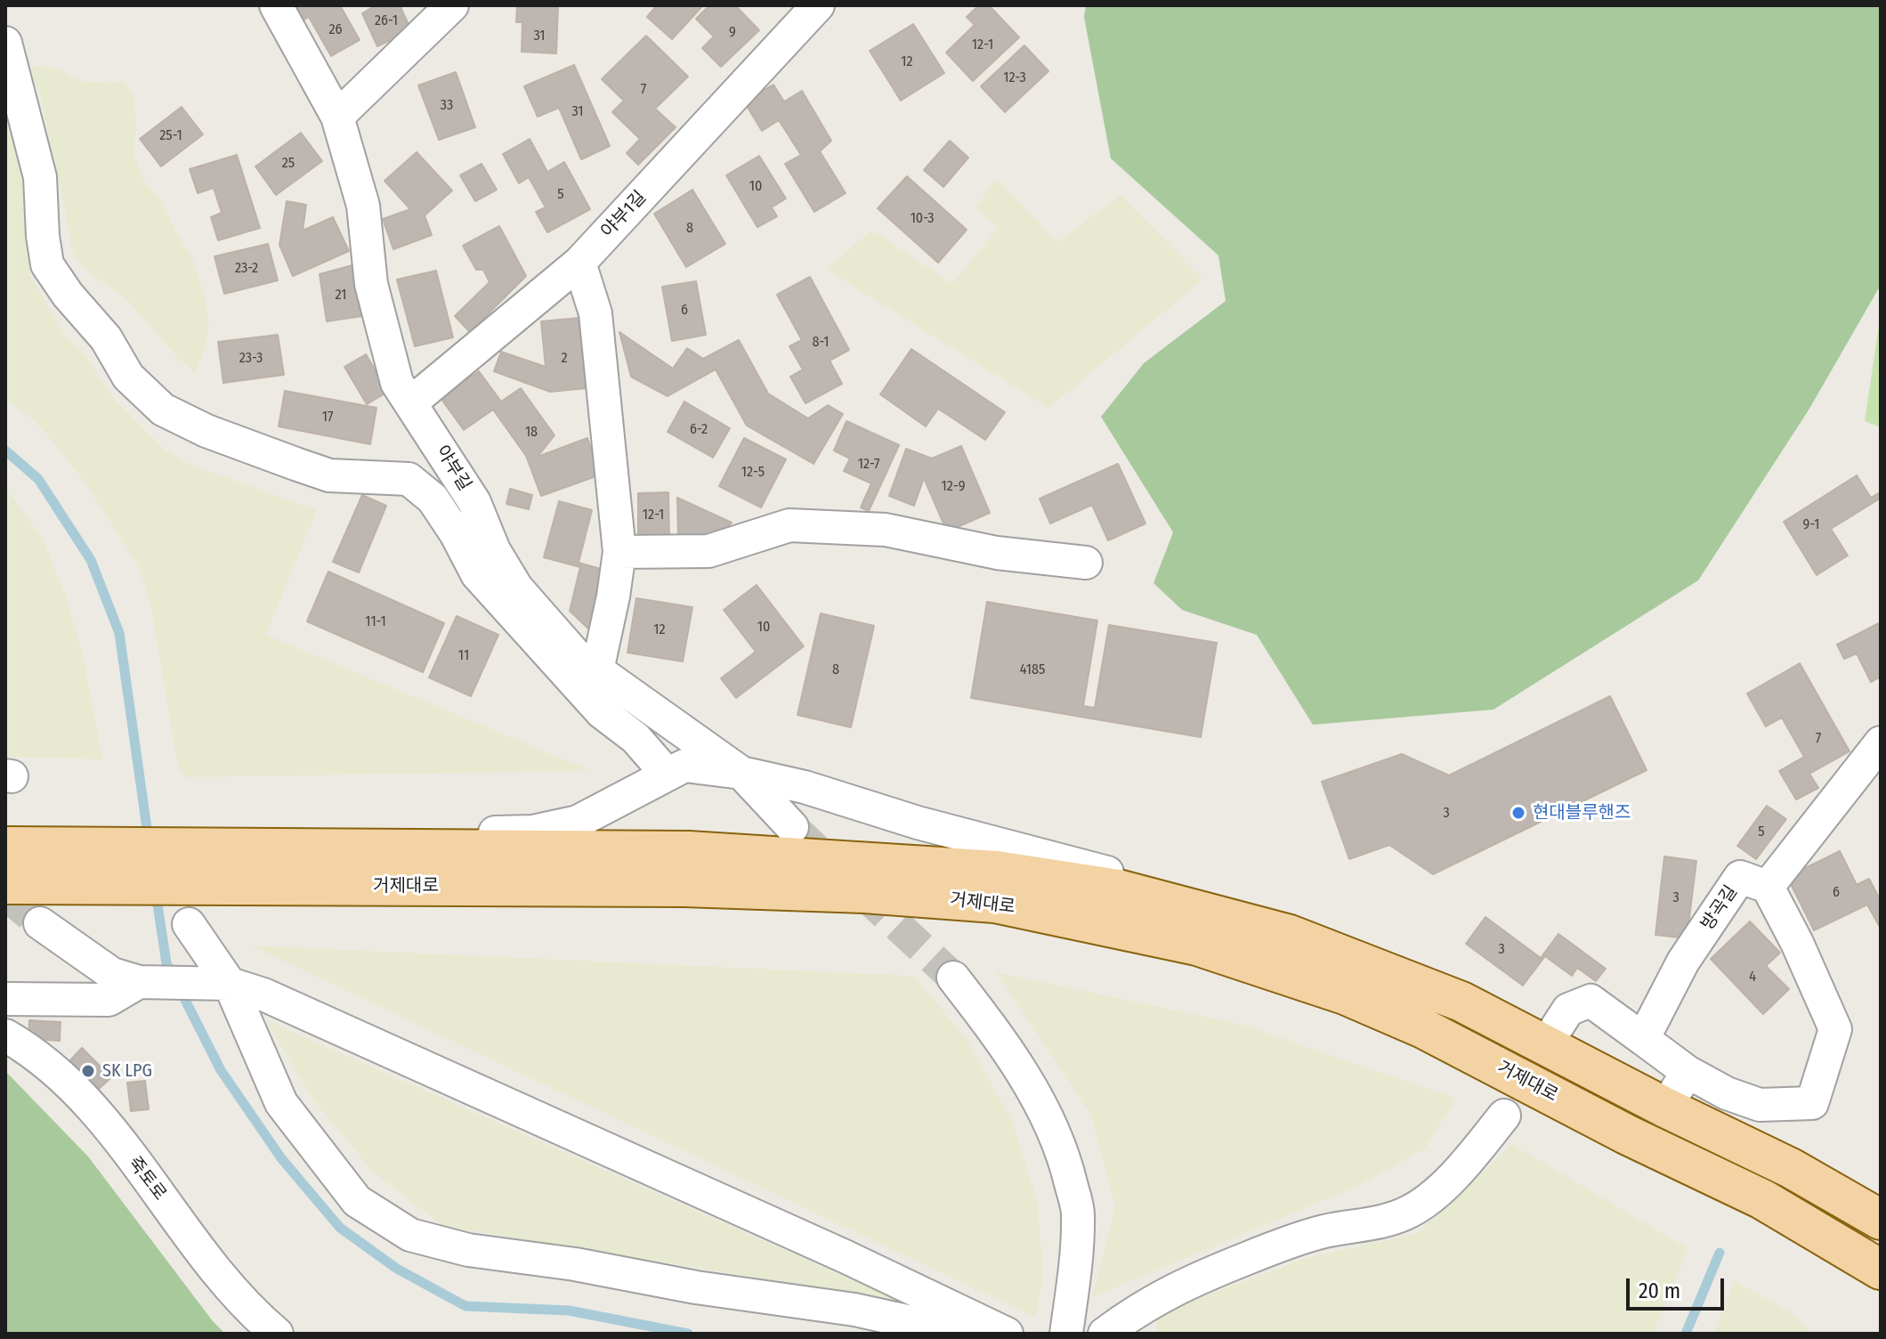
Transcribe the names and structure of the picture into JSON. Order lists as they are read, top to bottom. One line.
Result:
{"streets":{"main road":["거제대로"],"street":["야부1길","야부길","방곡길","죽토로"]},"crossings":[["야부1길","야부길"]],"places":["현대블루핸즈","SK LPG"],"house_numbers":["26-1","26","9","31","12-1","12","12-3","7","33","31","25-1","25","10","5","10-3","8","23-2","21","6","8-1","23-3","2","17","6-2","18","12-7","12-5","12-9","12-1","9-1","11-1","10","12","11","8","4185","7","3","5","6","3","3","4"],"scale_bar":"20 m"}
